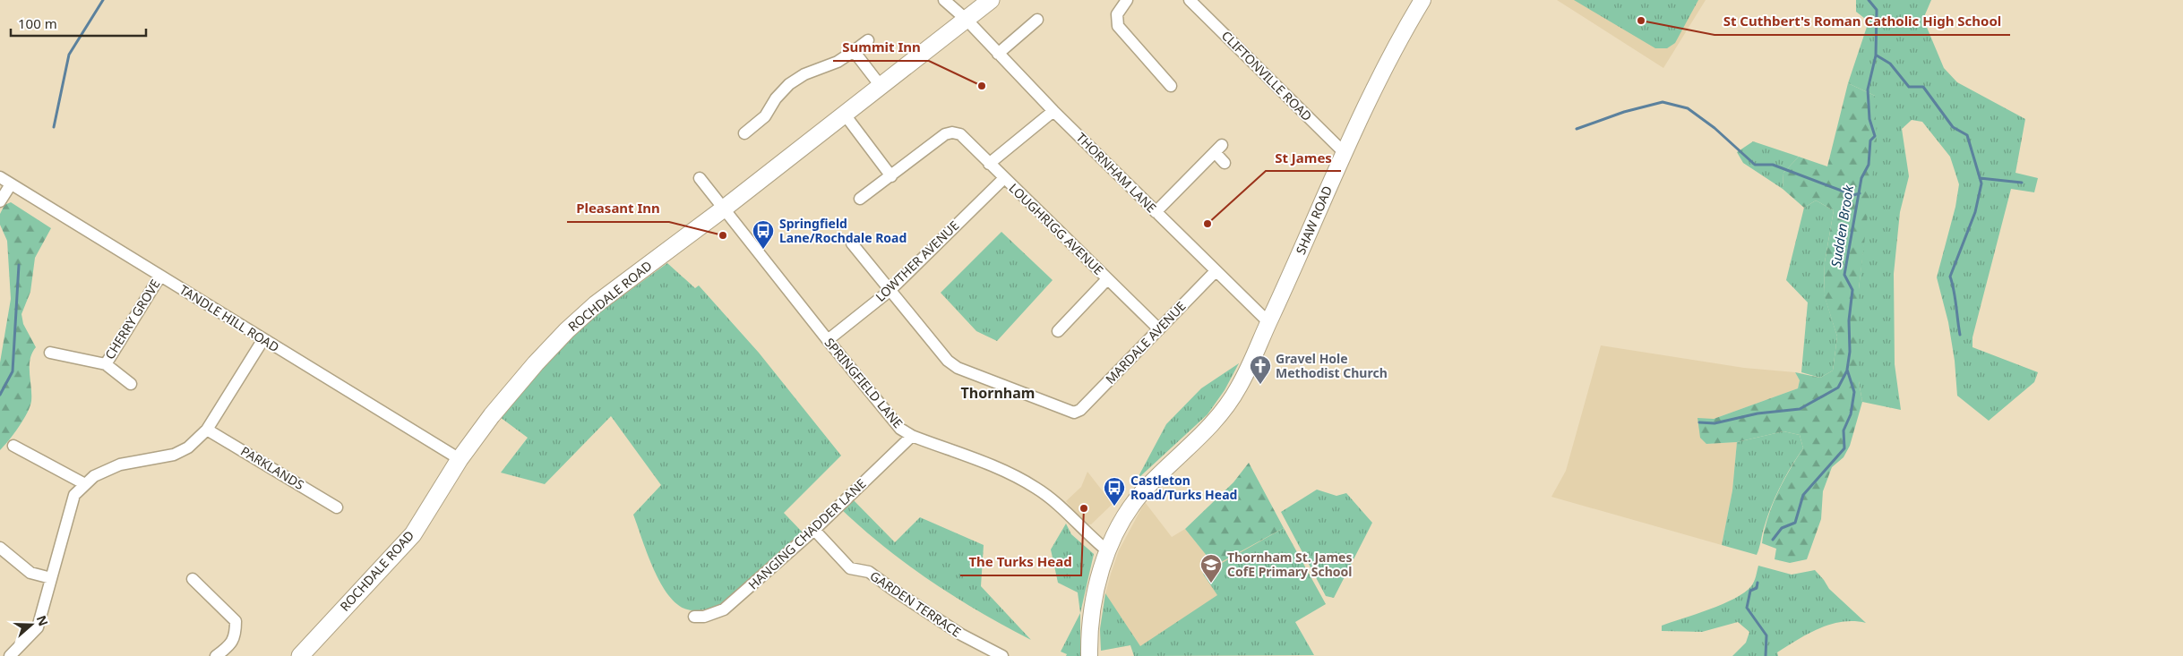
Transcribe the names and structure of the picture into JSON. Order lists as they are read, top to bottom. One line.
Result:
{"streets":{"main road":["ROCHDALE ROAD"],"street":["CLIFTONVILLE ROAD","THORNHAM LANE","SHAW ROAD","LOUGHRIGG AVENUE","LOWTHER AVENUE","TANDLE HILL ROAD","CHERRY GROVE","MARDALE AVENUE","SPRINGFIELD LANE","PARKLANDS","HANGING CHADDER LANE","GARDEN TERRACE"]},"crossings":[["CLIFTONVILLE ROAD","SHAW ROAD"],["THORNHAM LANE","SHAW ROAD"],["THORNHAM LANE","ROCHDALE ROAD"],["THORNHAM LANE","MARDALE AVENUE"],["SHAW ROAD","SPRINGFIELD LANE"],["LOUGHRIGG AVENUE","LOWTHER AVENUE"],["LOUGHRIGG AVENUE","MARDALE AVENUE"],["LOWTHER AVENUE","MARDALE AVENUE"],["LOWTHER AVENUE","SPRINGFIELD LANE"],["ROCHDALE ROAD","TANDLE HILL ROAD"],["ROCHDALE ROAD","SPRINGFIELD LANE"],["TANDLE HILL ROAD","CHERRY GROVE"],["SPRINGFIELD LANE","HANGING CHADDER LANE"],["HANGING CHADDER LANE","GARDEN TERRACE"]],"districts":["Thornham"],"water":["Sudden Brook"],"places":{"other":["St Cuthbert's Roman Catholic High School","Summit Inn","St James","Pleasant Inn","The Turks Head"],"bus stop":["Springfield Lane/Rochdale Road","Castleton Road/Turks Head"],"church":["Gravel Hole Methodist Church"],"school or university":["Thornham St. James CofE Primary School"]},"scale_bar":"100 m","north":"right"}
